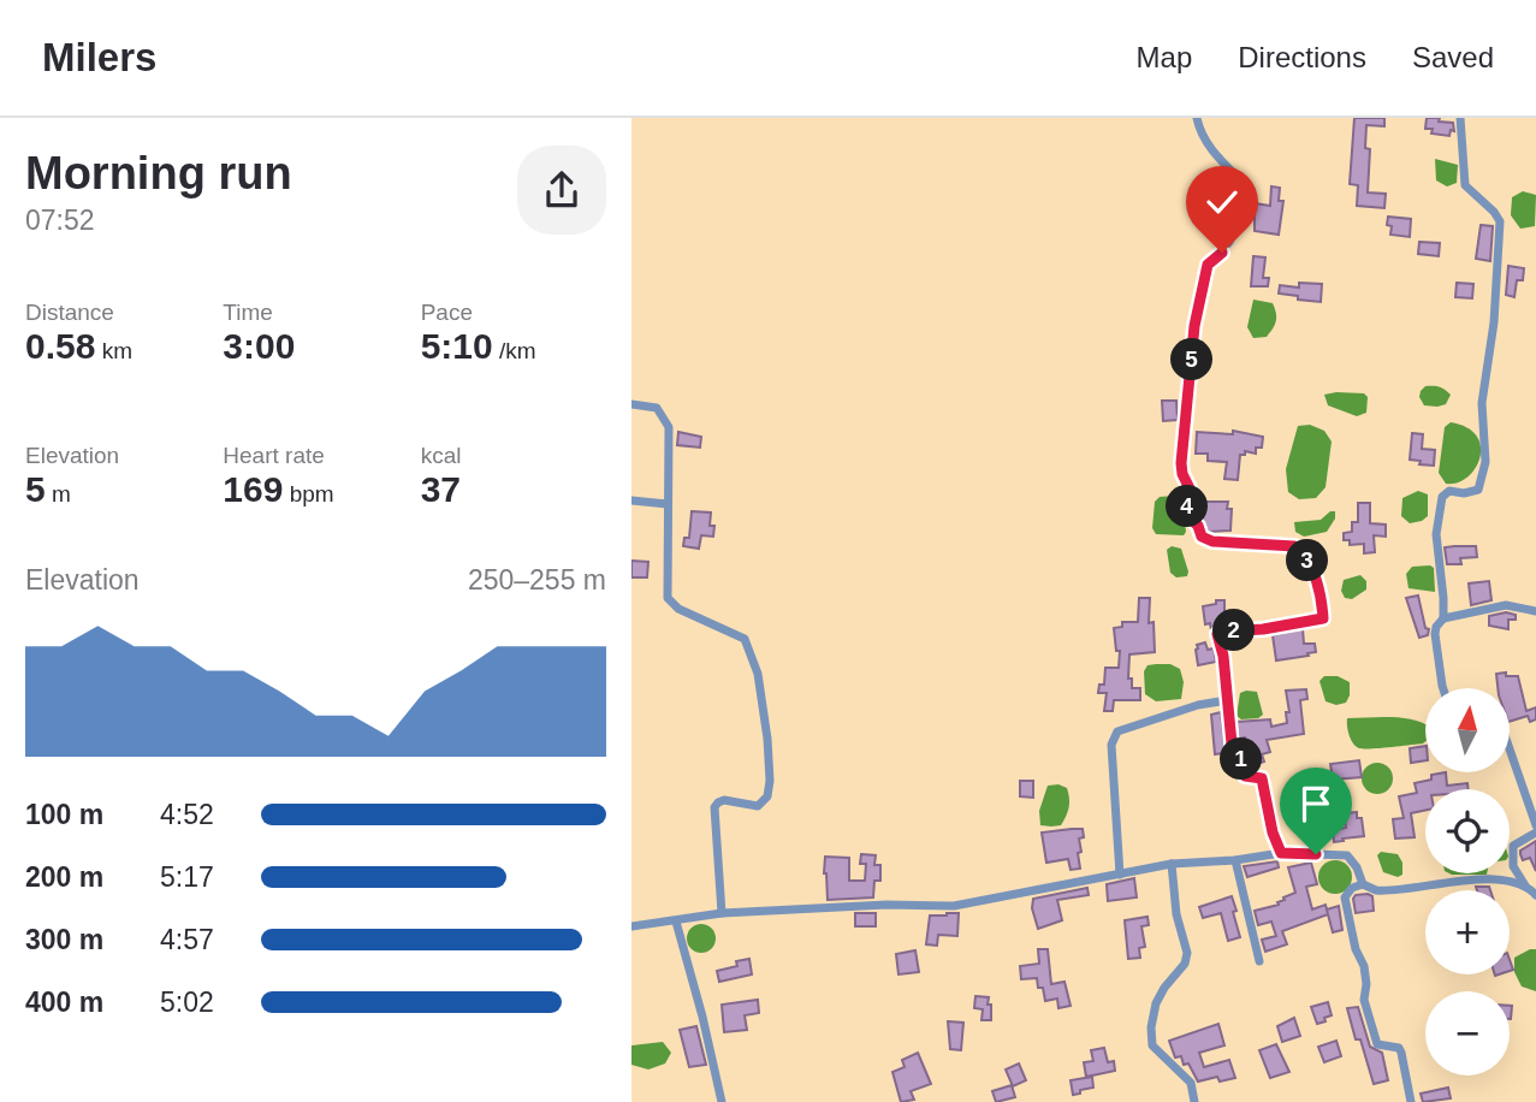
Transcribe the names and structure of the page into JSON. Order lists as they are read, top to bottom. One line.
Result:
{"north":"top","page":{"header":"Milers","nav":["Map","Directions","Saved"],"heading":["Morning run","07:52"],"stats":[["Distance","0.58 km"],["Time","3:00"],["Pace","5:10 /km"],["Elevation","5 m"],["Heart rate","169 bpm"],["kcal","37"]],"pins":["5","4","3","2","1"],"chart":["Elevation","250–255 m"],"map_buttons":["+","−"],"list":[{"name":"100 m","note":"4:52"},{"name":"200 m","note":"5:17"},{"name":"300 m","note":"4:57"},{"name":"400 m","note":"5:02"}]}}
